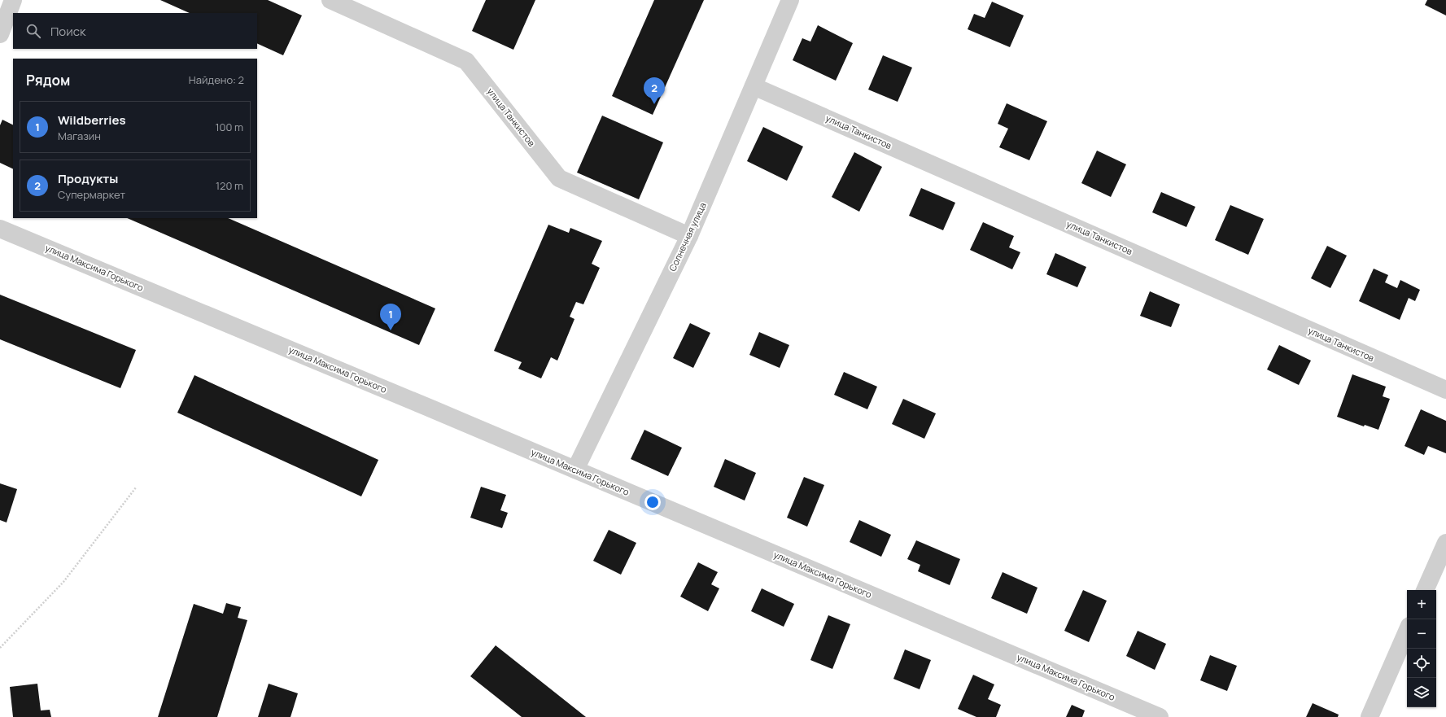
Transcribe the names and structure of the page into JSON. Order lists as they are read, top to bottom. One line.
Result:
{"streets":{"street":["улица Танкистов","Солнечная улица","улица Максима Горького"]},"crossings":[["улица Танкистов","Солнечная улица"],["Солнечная улица","улица Максима Горького"]],"page":{"search":"Поиск","heading":["Рядом","Найдено: 2"],"pins":["2","1"],"list":[{"mark":"1","name":"Wildberries","note":"Магазин","value":"100 m"},{"mark":"2","name":"Продукты","note":"Супермаркет","value":"120 m"}],"map_buttons":["+","−"]}}
